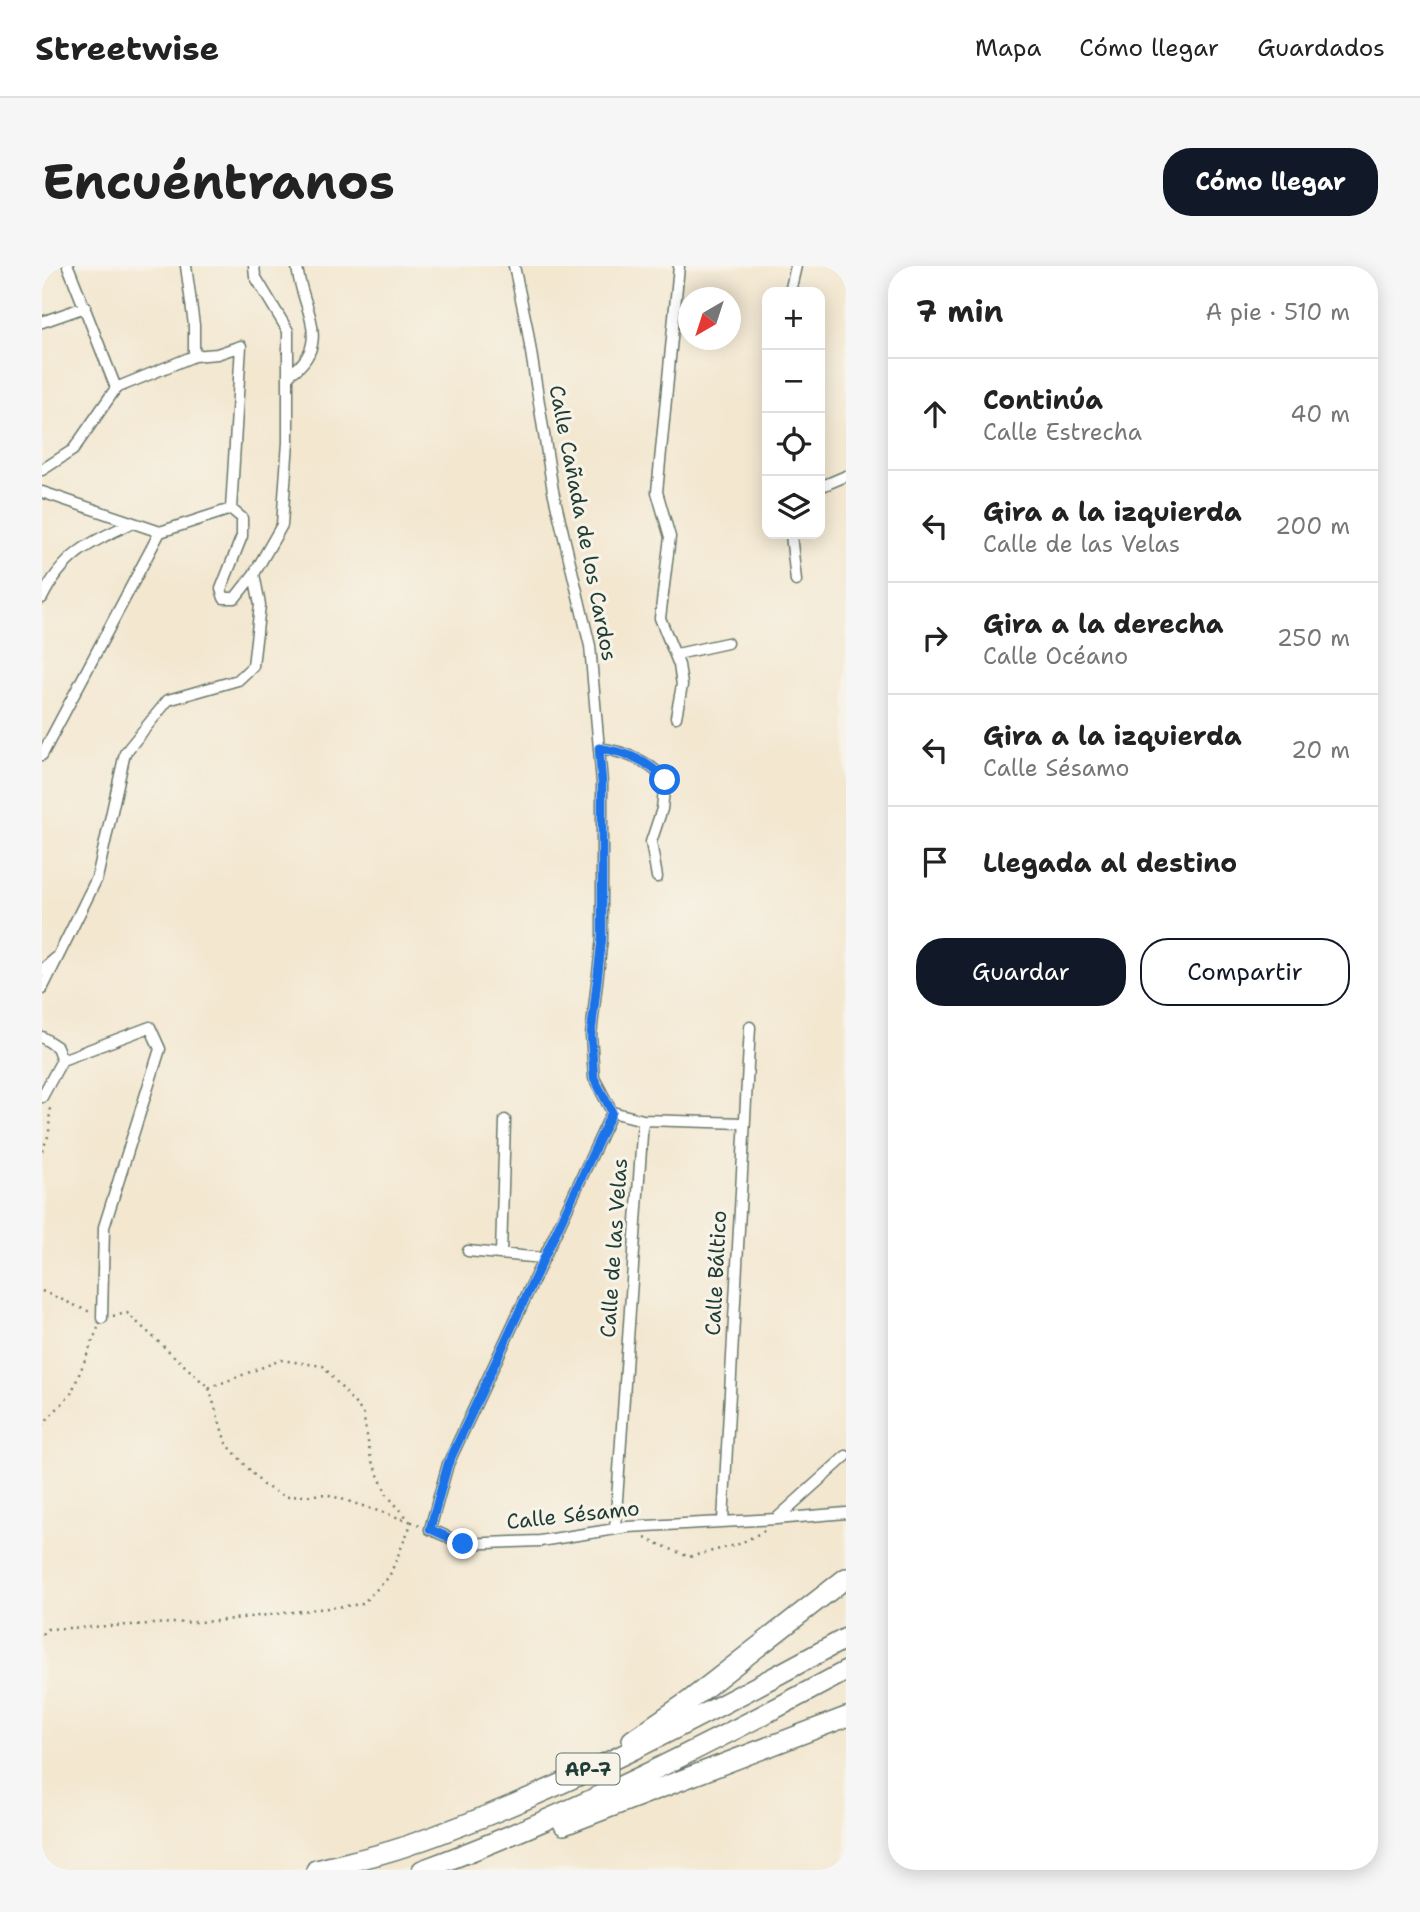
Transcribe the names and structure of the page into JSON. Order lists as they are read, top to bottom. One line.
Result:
{"streets":{"highway":["AP-7"],"street":["Calle Cañada de los Cardos","Calle de las Velas","Calle Báltico","Calle Sésamo"]},"crossings":[["Calle de las Velas","Calle Sésamo"],["Calle Báltico","Calle Sésamo"]],"north":"bottom left","page":{"header":"Streetwise","nav":["Mapa","Cómo llegar","Guardados"],"buttons":["Cómo llegar",["Guardar","Compartir"]],"title":"Encuéntranos","heading":["7 min","A pie · 510 m"],"map_buttons":["+","−"],"list":[["Continúa","Calle Estrecha","40 m"],["Gira a la izquierda","Calle de las Velas","200 m"],["Gira a la derecha","Calle Océano","250 m"],["Gira a la izquierda","Calle Sésamo","20 m"],"Llegada al destino"]}}
